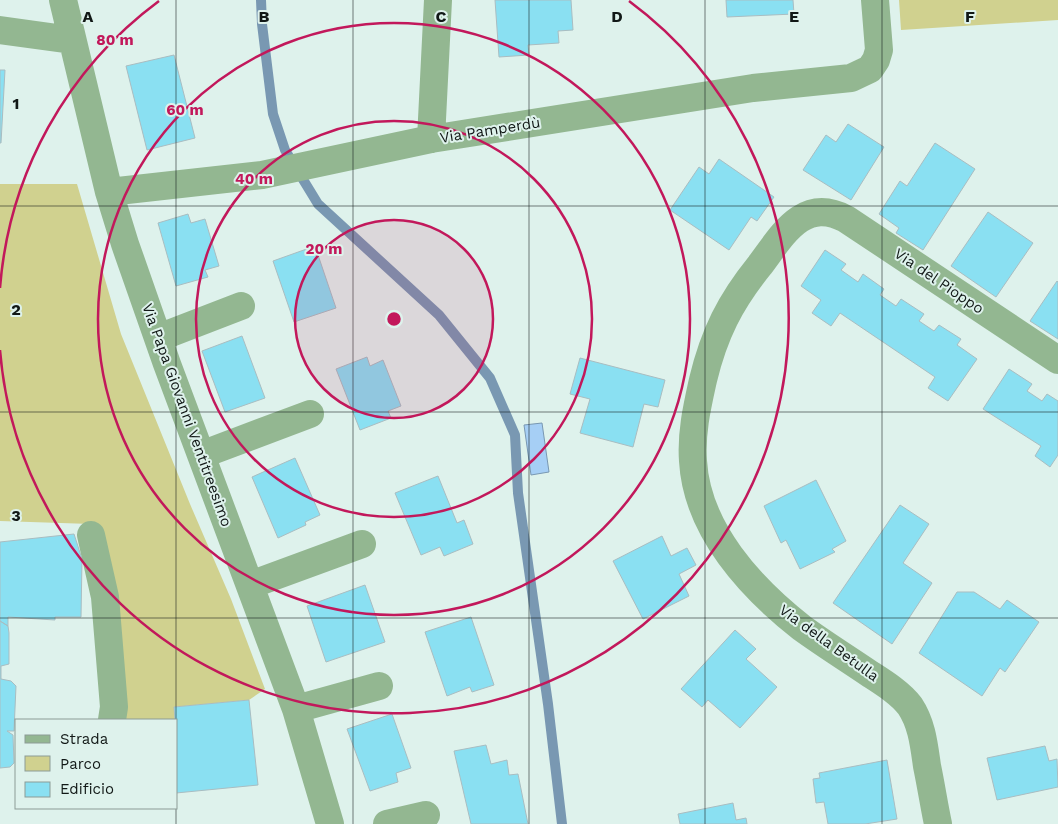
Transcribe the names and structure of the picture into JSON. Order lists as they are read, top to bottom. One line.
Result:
{"streets":{"street":["Via Pamperdù","Via del Pioppo","Via Papa Giovanni Ventitreesimo","Via della Betulla"]},"crossings":[["Via Pamperdù","Via Papa Giovanni Ventitreesimo"],["Via del Pioppo","Via della Betulla"]],"legend":["Strada","Parco","Edificio"],"grid":{"columns":["A","B","C","D","E","F"],"rows":["1","2","3"]},"rings":["80 m","60 m","40 m","20 m"]}
